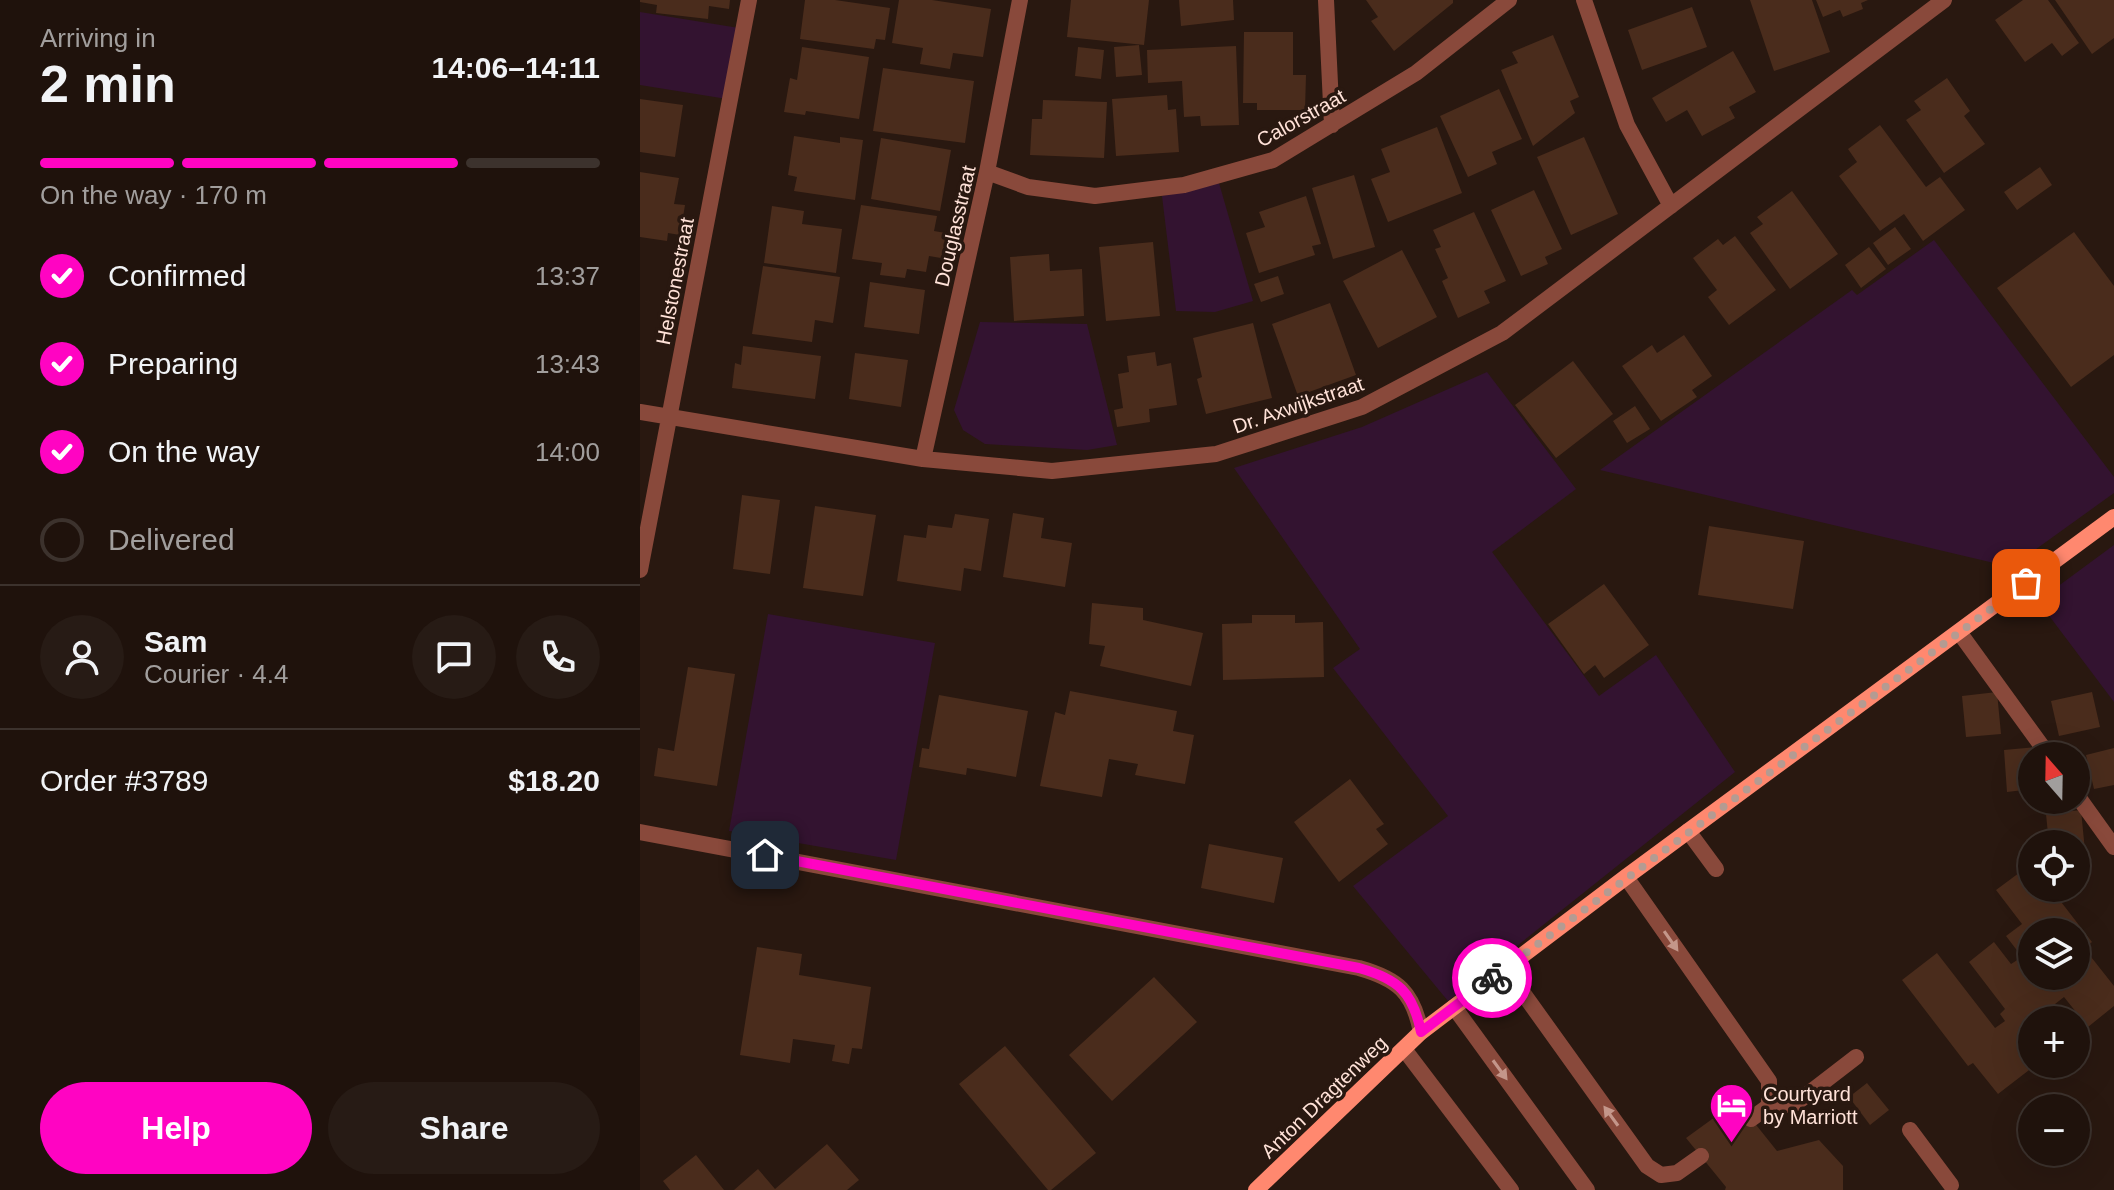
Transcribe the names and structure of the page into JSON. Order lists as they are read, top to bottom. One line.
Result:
{"streets":{"main road":["Anton Dragtenweg"],"street":["Calorstraat","Douglasstraat","Helstonestraat","Dr. Axwijkstraat"]},"crossings":[["Calorstraat","Douglasstraat"],["Douglasstraat","Dr. Axwijkstraat"],["Helstonestraat","Dr. Axwijkstraat"]],"places":{"hotel":["Courtyard by Marriott"]},"north":"top","page":{"heading":["2 min","Arriving in","14:06–14:11"],"panel":["Sam","Courier · 4.4","Order #3789","$18.20"],"bar":"On the way · 170 m","list":[["Confirmed","13:37"],["Preparing","13:43"],["On the way","14:00"],"Delivered"],"map_buttons":["+","−"],"buttons":["Help","Share"]}}
